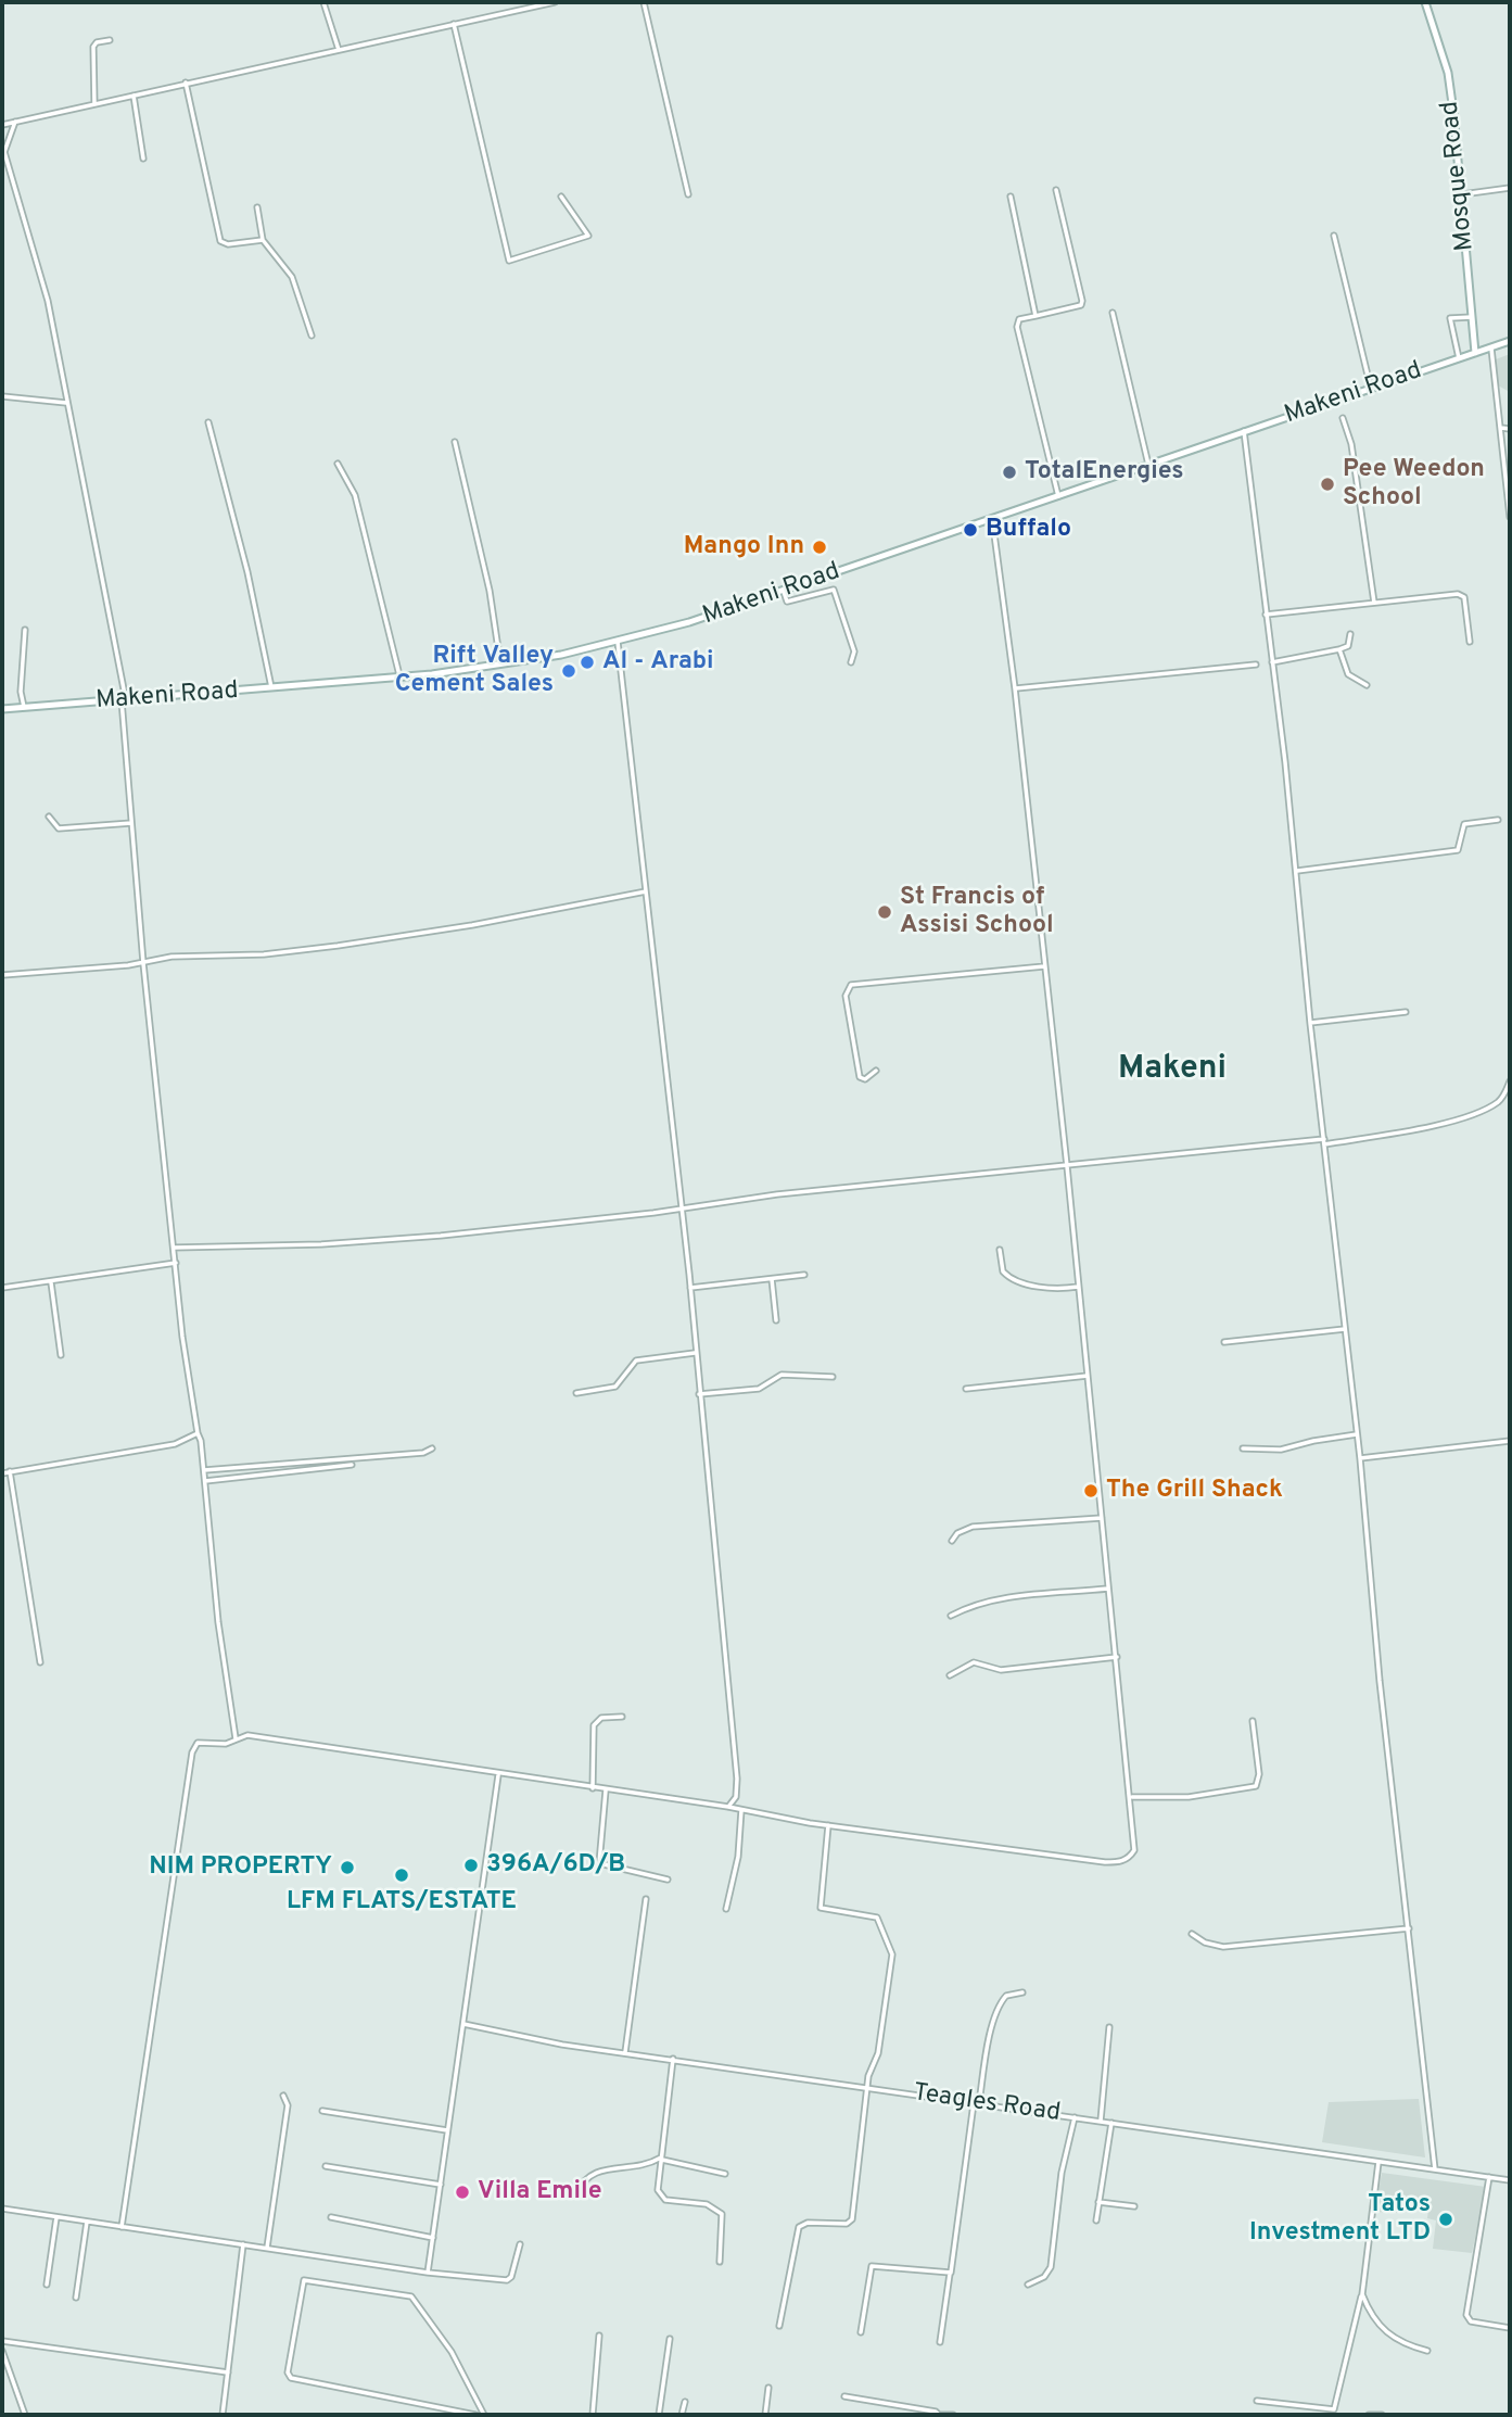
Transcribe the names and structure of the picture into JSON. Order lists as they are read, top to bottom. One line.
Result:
{"streets":{"main road":["Mosque Road","Makeni Road"],"street":["Teagles Road"]},"crossings":[["Mosque Road","Makeni Road"]],"districts":["Makeni"],"places":["TotalEnergies","Pee Weedon School","Buffalo","Mango Inn","Al - Arabi","Rift Valley Cement Sales","St Francis of Assisi School","The Grill Shack","396A/6D/B","NIM PROPERTY","LFM FLATS/ESTATE","Villa Emile","Tatos Investment LTD"]}
